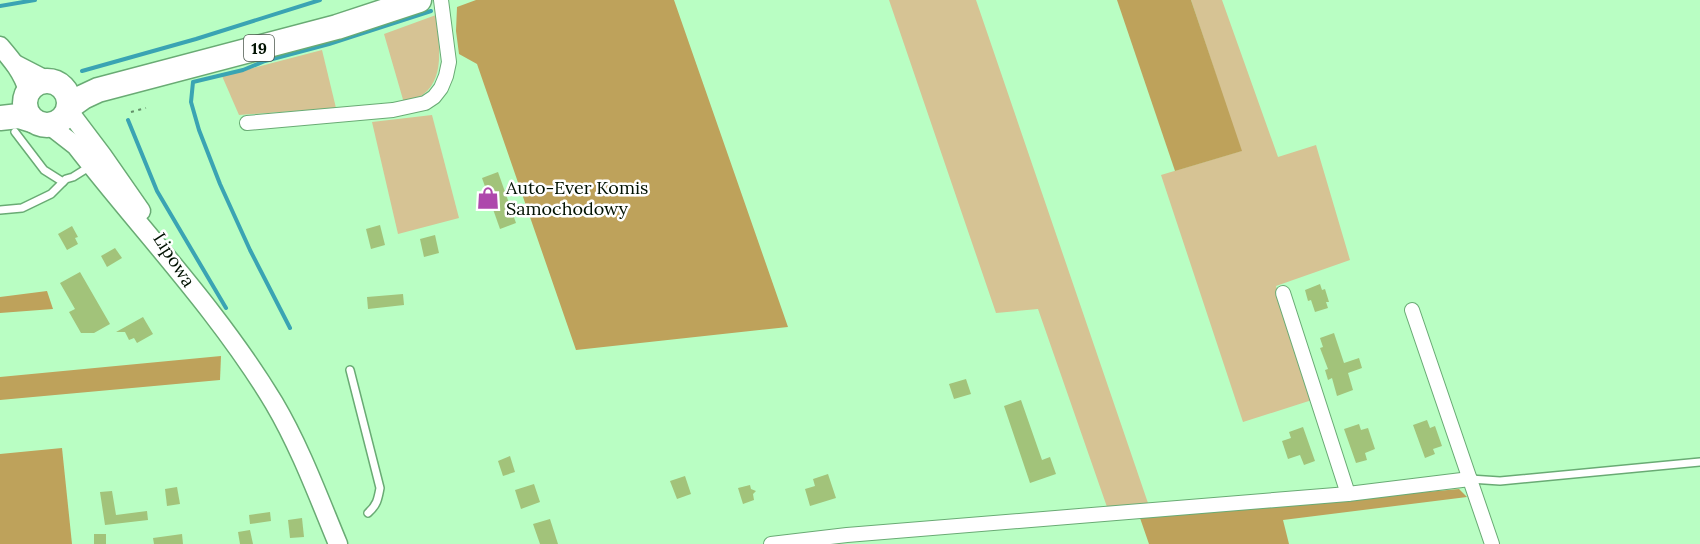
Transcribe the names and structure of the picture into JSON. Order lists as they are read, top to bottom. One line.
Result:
{"streets":{"highway":["19"],"main road":["Lipowa"]},"crossings":[["19","Lipowa"]],"places":{"shop":["Auto-Ever Komis Samochodowy"]}}
